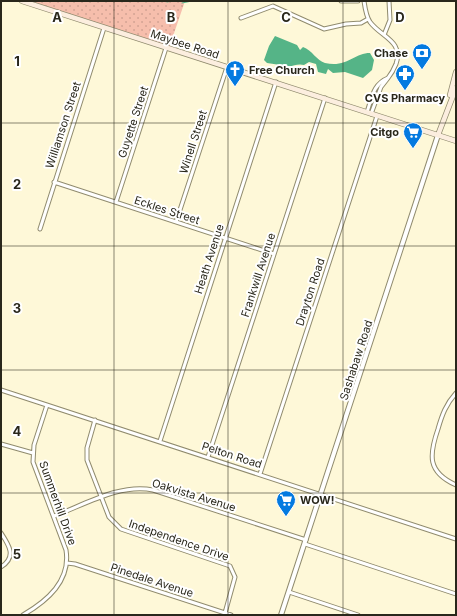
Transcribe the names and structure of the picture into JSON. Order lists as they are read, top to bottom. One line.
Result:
{"streets":{"main road":["Maybee Road","Sashabaw Road"],"street":["Guyette Street","Williamson Street","Winell Street","Eckles Street","Heath Avenue","Frankwill Avenue","Drayton Road","Pelton Road","Oakvista Avenue","Summerhill Drive","Independence Drive","Pinedale Avenue"]},"crossings":[["Maybee Road","Guyette Street"],["Maybee Road","Williamson Street"],["Maybee Road","Winell Street"],["Maybee Road","Heath Avenue"],["Maybee Road","Frankwill Avenue"],["Maybee Road","Drayton Road"],["Maybee Road","Sashabaw Road"],["Guyette Street","Eckles Street"],["Williamson Street","Eckles Street"],["Winell Street","Eckles Street"],["Eckles Street","Heath Avenue"],["Eckles Street","Frankwill Avenue"],["Heath Avenue","Pelton Road"],["Frankwill Avenue","Pelton Road"],["Drayton Road","Pelton Road"],["Sashabaw Road","Pelton Road"],["Sashabaw Road","Oakvista Avenue"],["Pelton Road","Summerhill Drive"],["Pelton Road","Independence Drive"],["Oakvista Avenue","Summerhill Drive"],["Oakvista Avenue","Independence Drive"],["Summerhill Drive","Pinedale Avenue"],["Independence Drive","Pinedale Avenue"]],"places":{"bank":["Chase"],"church":["Free Church"],"pharmacy":["CVS Pharmacy"],"supermarket":["Citgo","WOW!"]},"grid":{"columns":["A","B","C","D"],"rows":["1","2","3","4","5"]}}
